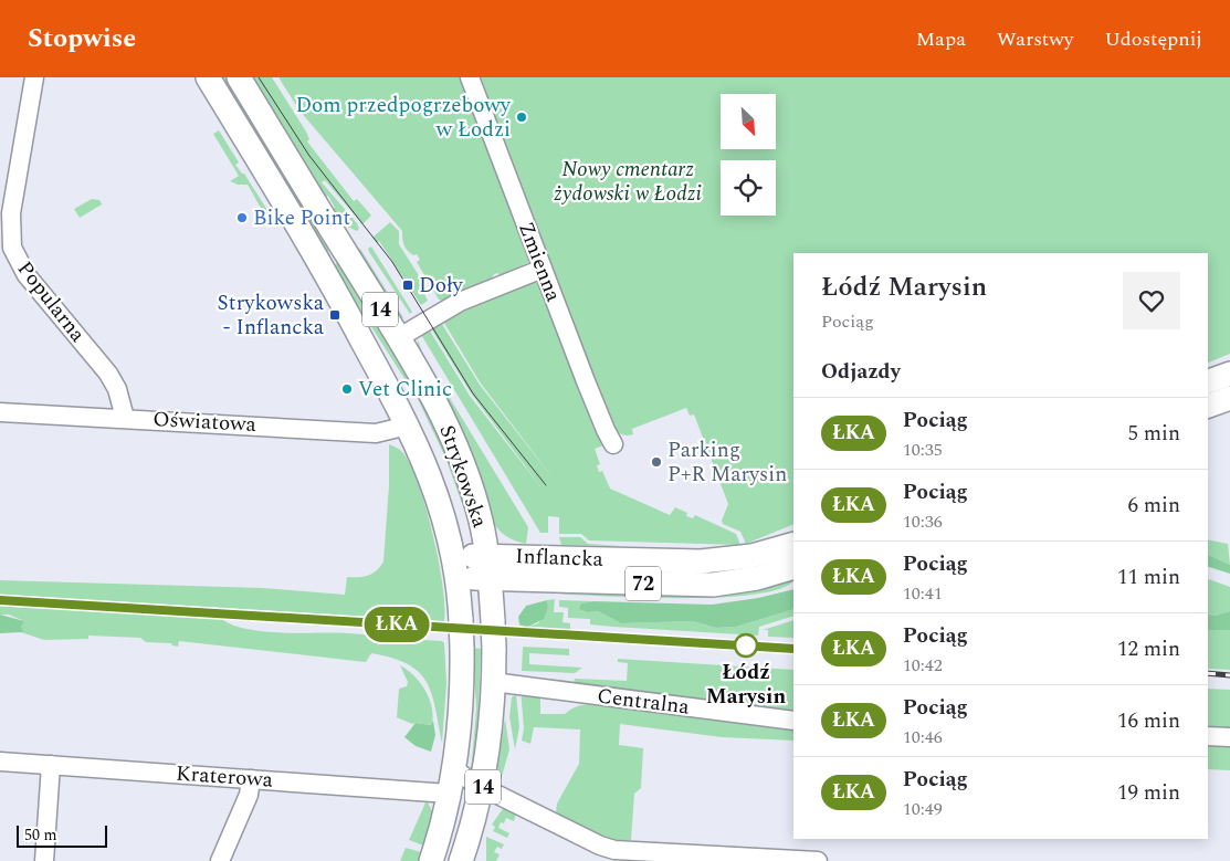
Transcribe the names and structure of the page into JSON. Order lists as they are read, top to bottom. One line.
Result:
{"streets":{"main road":["14","Strykowska","Inflancka","72"],"street":["Zmienna","Popularna","Oświatowa","Centralna","Kraterowa"]},"crossings":[["Popularna","Oświatowa"],["Oświatowa","Strykowska"],["Strykowska","Inflancka"],["Strykowska","Centralna"],["Strykowska","Kraterowa"]],"parks":["Nowy cmentarz żydowski w Łodzi"],"places":{"other":["Dom przedpogrzebowy w Łodzi","Bike Point","Vet Clinic","Parking P+R Marysin","Łódź Marysin"],"transit":["Doły","Strykowska - Inflancka"]},"scale_bar":"50 m","north":"bottom right","page":{"header":"Stopwise","nav":["Mapa","Warstwy","Udostępnij"],"on_map":"ŁKA","heading":[["Łódź Marysin","Pociąg"],"Odjazdy"],"list":[{"mark":"ŁKA","name":"Pociąg","note":"10:35","value":"5 min"},{"mark":"ŁKA","name":"Pociąg","note":"10:36","value":"6 min"},{"mark":"ŁKA","name":"Pociąg","note":"10:41","value":"11 min"},{"mark":"ŁKA","name":"Pociąg","note":"10:42","value":"12 min"},{"mark":"ŁKA","name":"Pociąg","note":"10:46","value":"16 min"},{"mark":"ŁKA","name":"Pociąg","note":"10:49","value":"19 min"}],"scale":"50 m"}}
